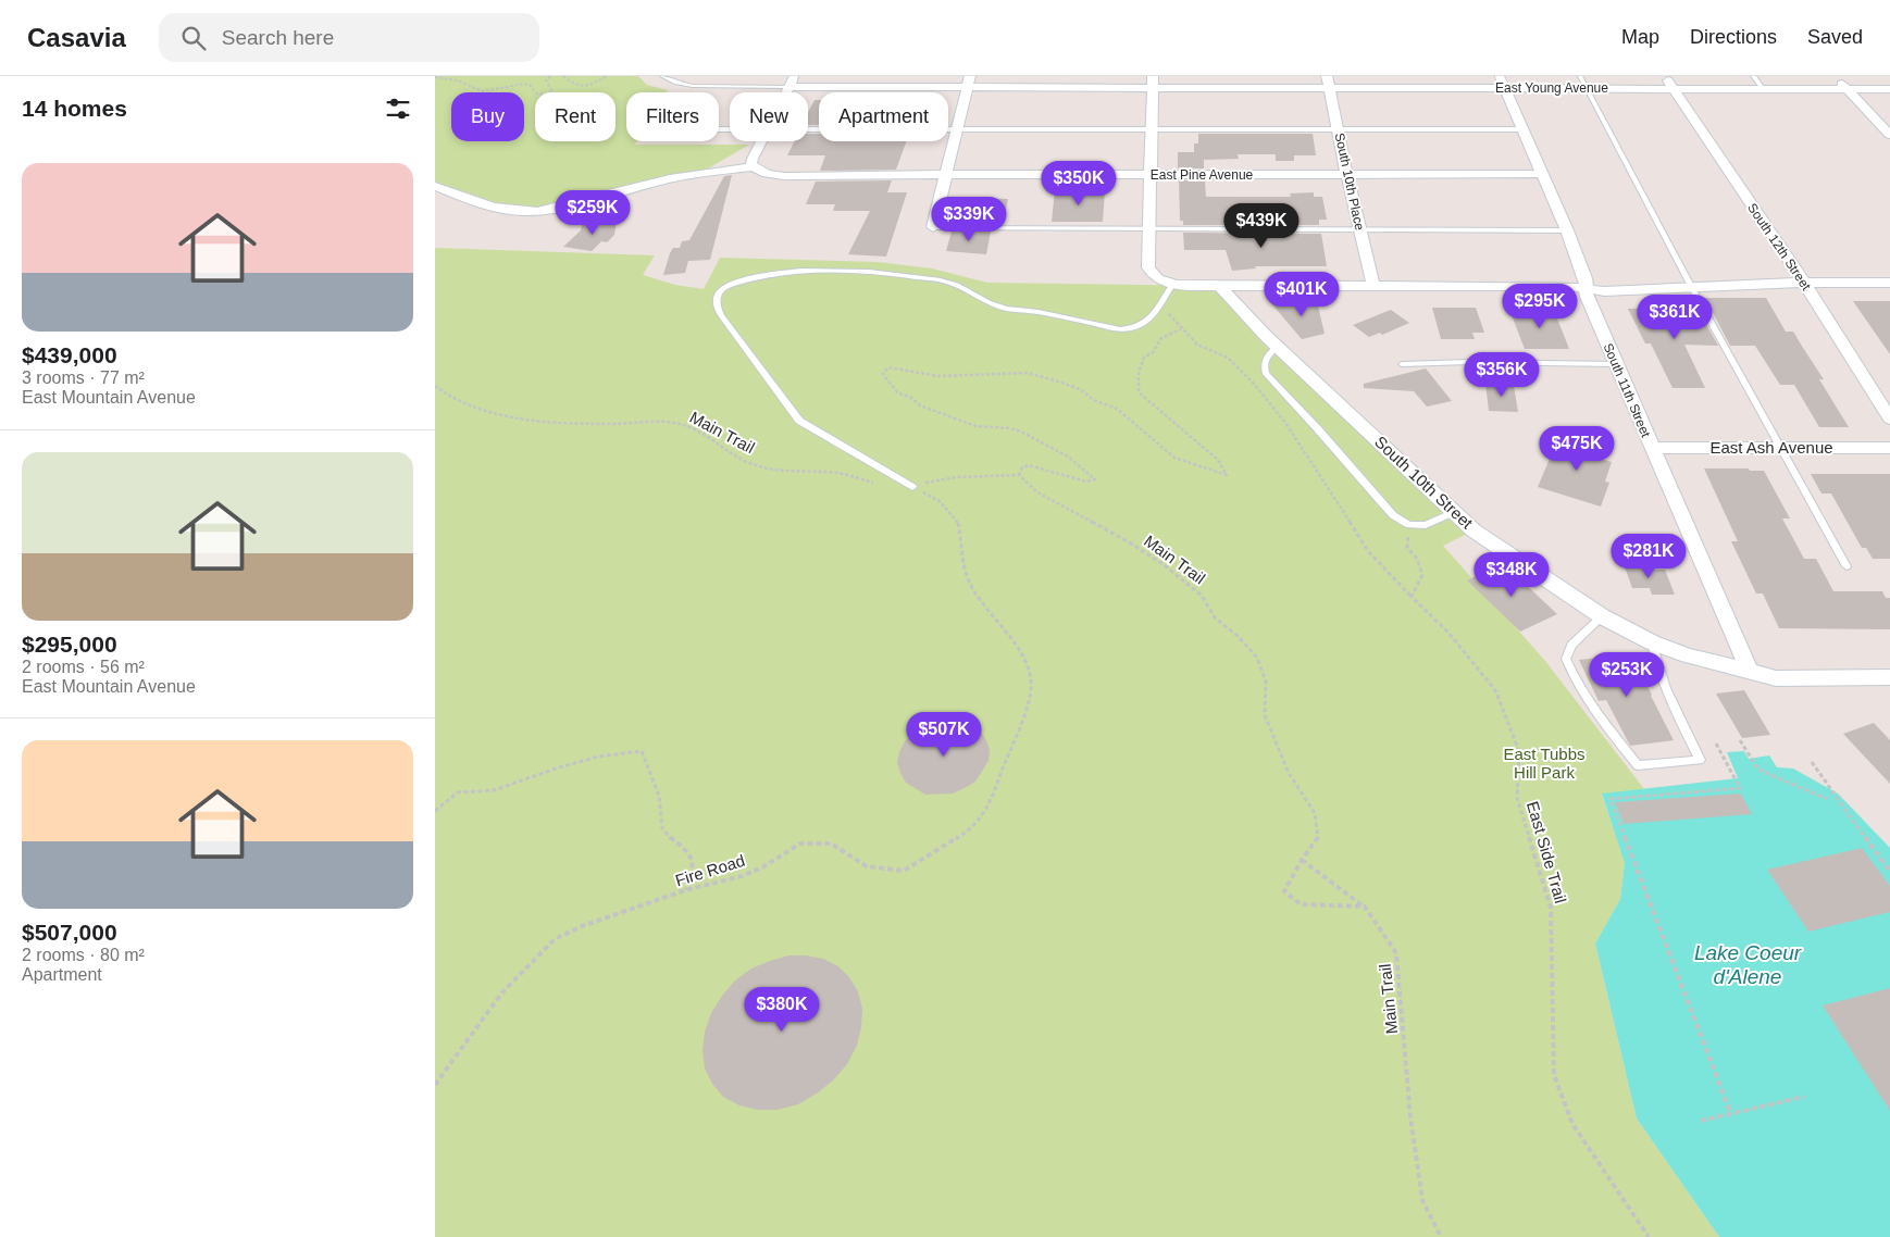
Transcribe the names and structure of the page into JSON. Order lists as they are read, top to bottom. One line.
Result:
{"streets":{"street":["East Young Avenue","East Pine Avenue","South 10th Place","South 12th Street","South 11th Street","East Ash Avenue","South 10th Street"],"path":["Main Trail","East Side Trail","Fire Road"]},"crossings":[["East Young Avenue","South 10th Place"],["East Young Avenue","South 12th Street"],["East Young Avenue","South 11th Street"],["East Pine Avenue","South 10th Place"],["East Pine Avenue","South 11th Street"],["South 11th Street","East Ash Avenue"],["South 11th Street","South 10th Street"]],"water":["Lake Coeur d'Alene"],"parks":["East Tubbs Hill Park"],"page":{"header":"Casavia","search":"Search here","nav":["Map","Directions","Saved"],"heading":"14 homes","chip":["Buy","Rent","Filters","New","Apartment"],"list":[{"name":"$439,000","note":"3 rooms · 77 m² · East Mountain Avenue"},{"name":"$295,000","note":"2 rooms · 56 m² · East Mountain Avenue"},{"name":"$507,000","note":"2 rooms · 80 m² · Apartment"}],"price":["$350K","$259K","$339K","$439K","$401K","$295K","$361K","$356K","$475K","$281K","$348K","$253K","$507K","$380K"]}}
